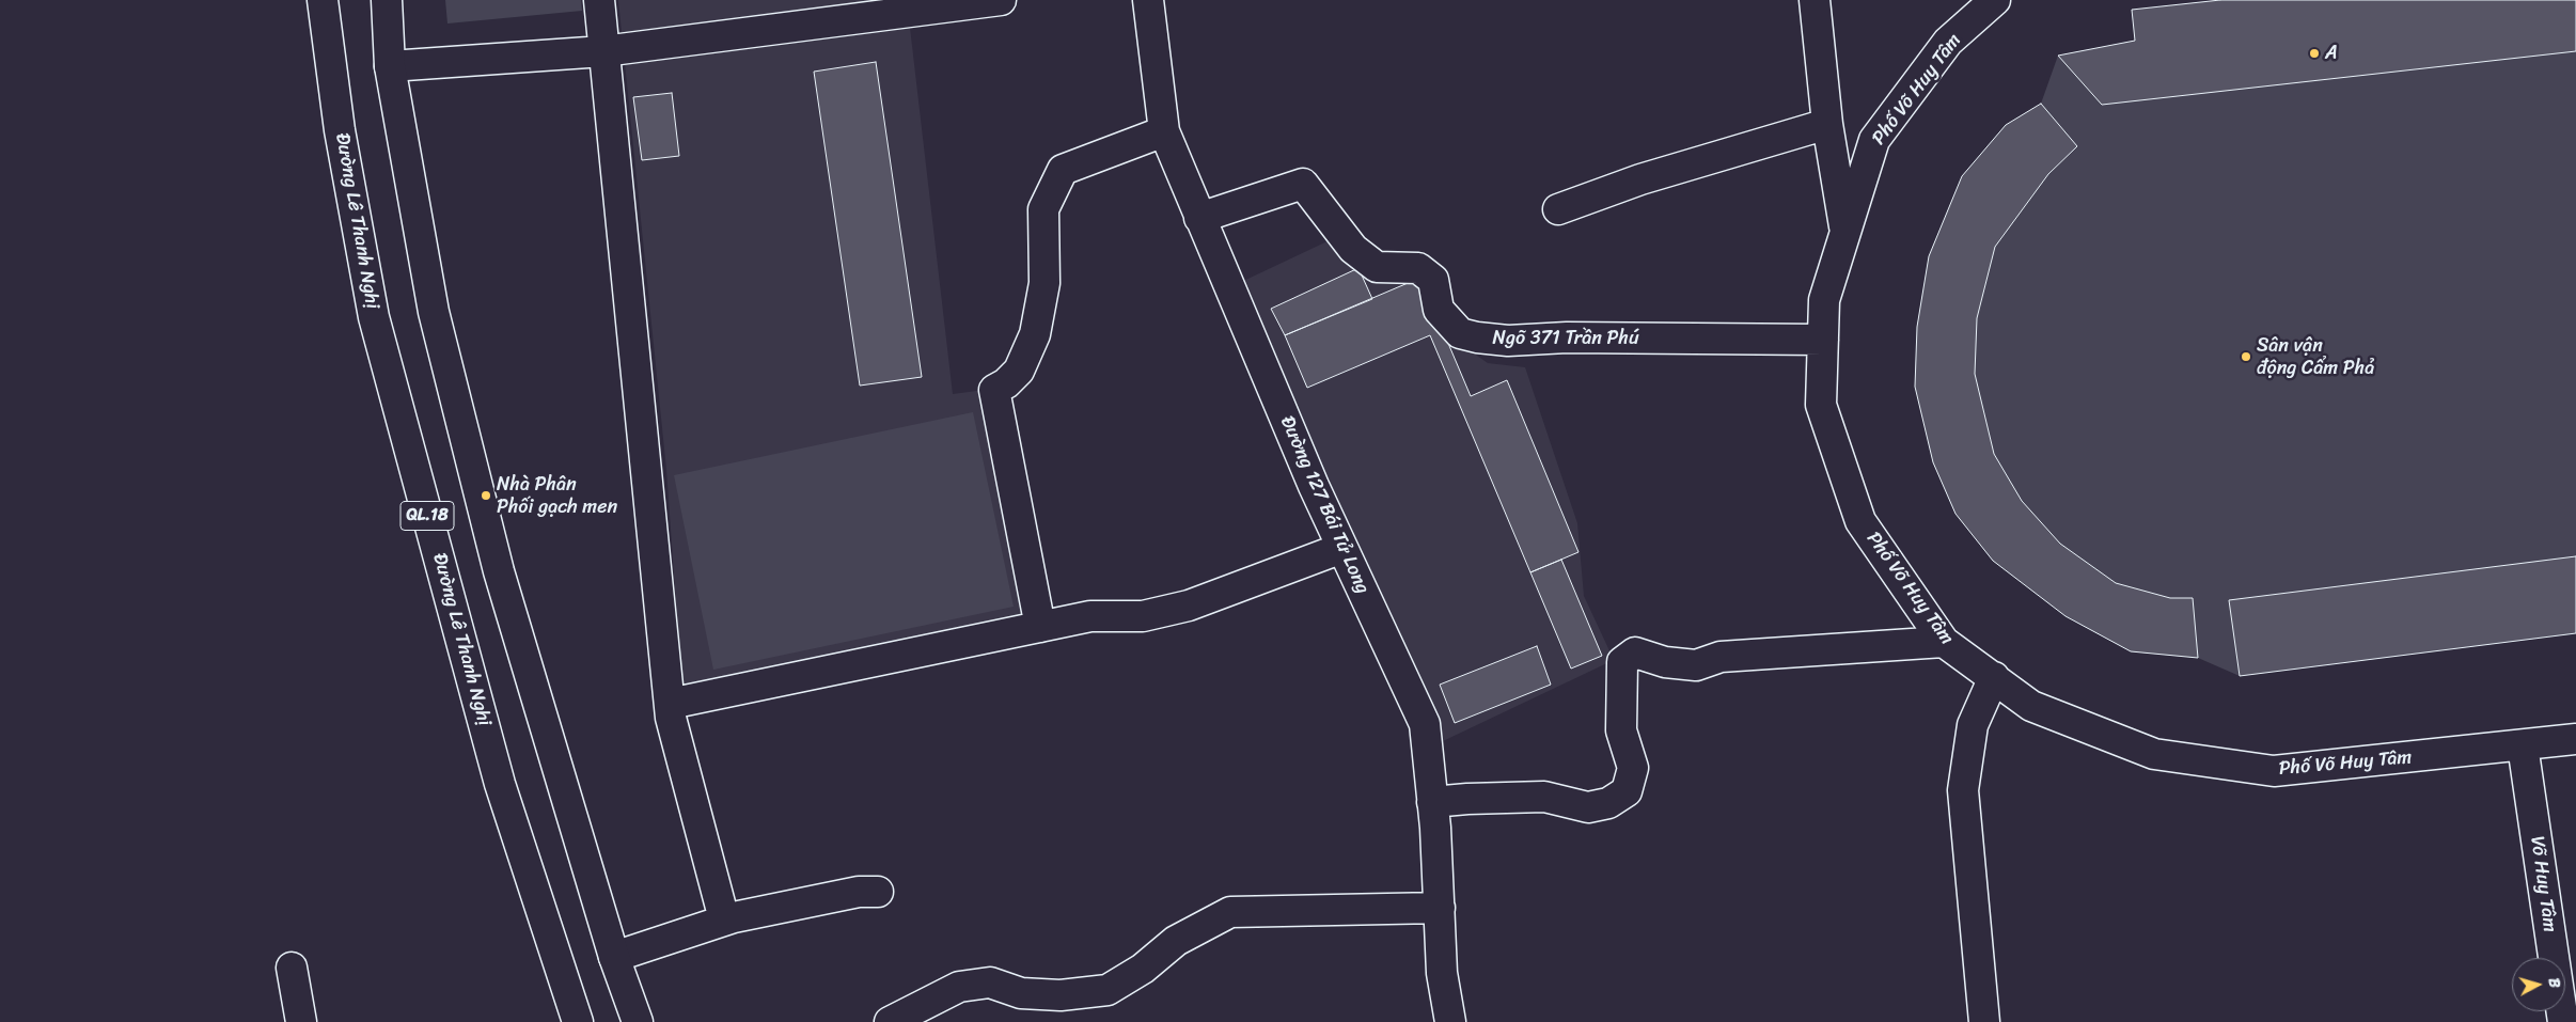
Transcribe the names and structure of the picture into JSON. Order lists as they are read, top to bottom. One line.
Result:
{"streets":{"main road":["Phố Võ Huy Tâm","Đường Lê Thanh Nghị","Ngõ 371 Trần Phú","Đường 127 Bái Tử Long","QL.18","Võ Huy Tâm"]},"crossings":[["Phố Võ Huy Tâm","Ngõ 371 Trần Phú"],["Phố Võ Huy Tâm","Võ Huy Tâm"],["Ngõ 371 Trần Phú","Đường 127 Bái Tử Long"]],"places":["A","Sân vận động Cẩm Phả","Nhà Phân Phối gạch men"],"north":"right"}
